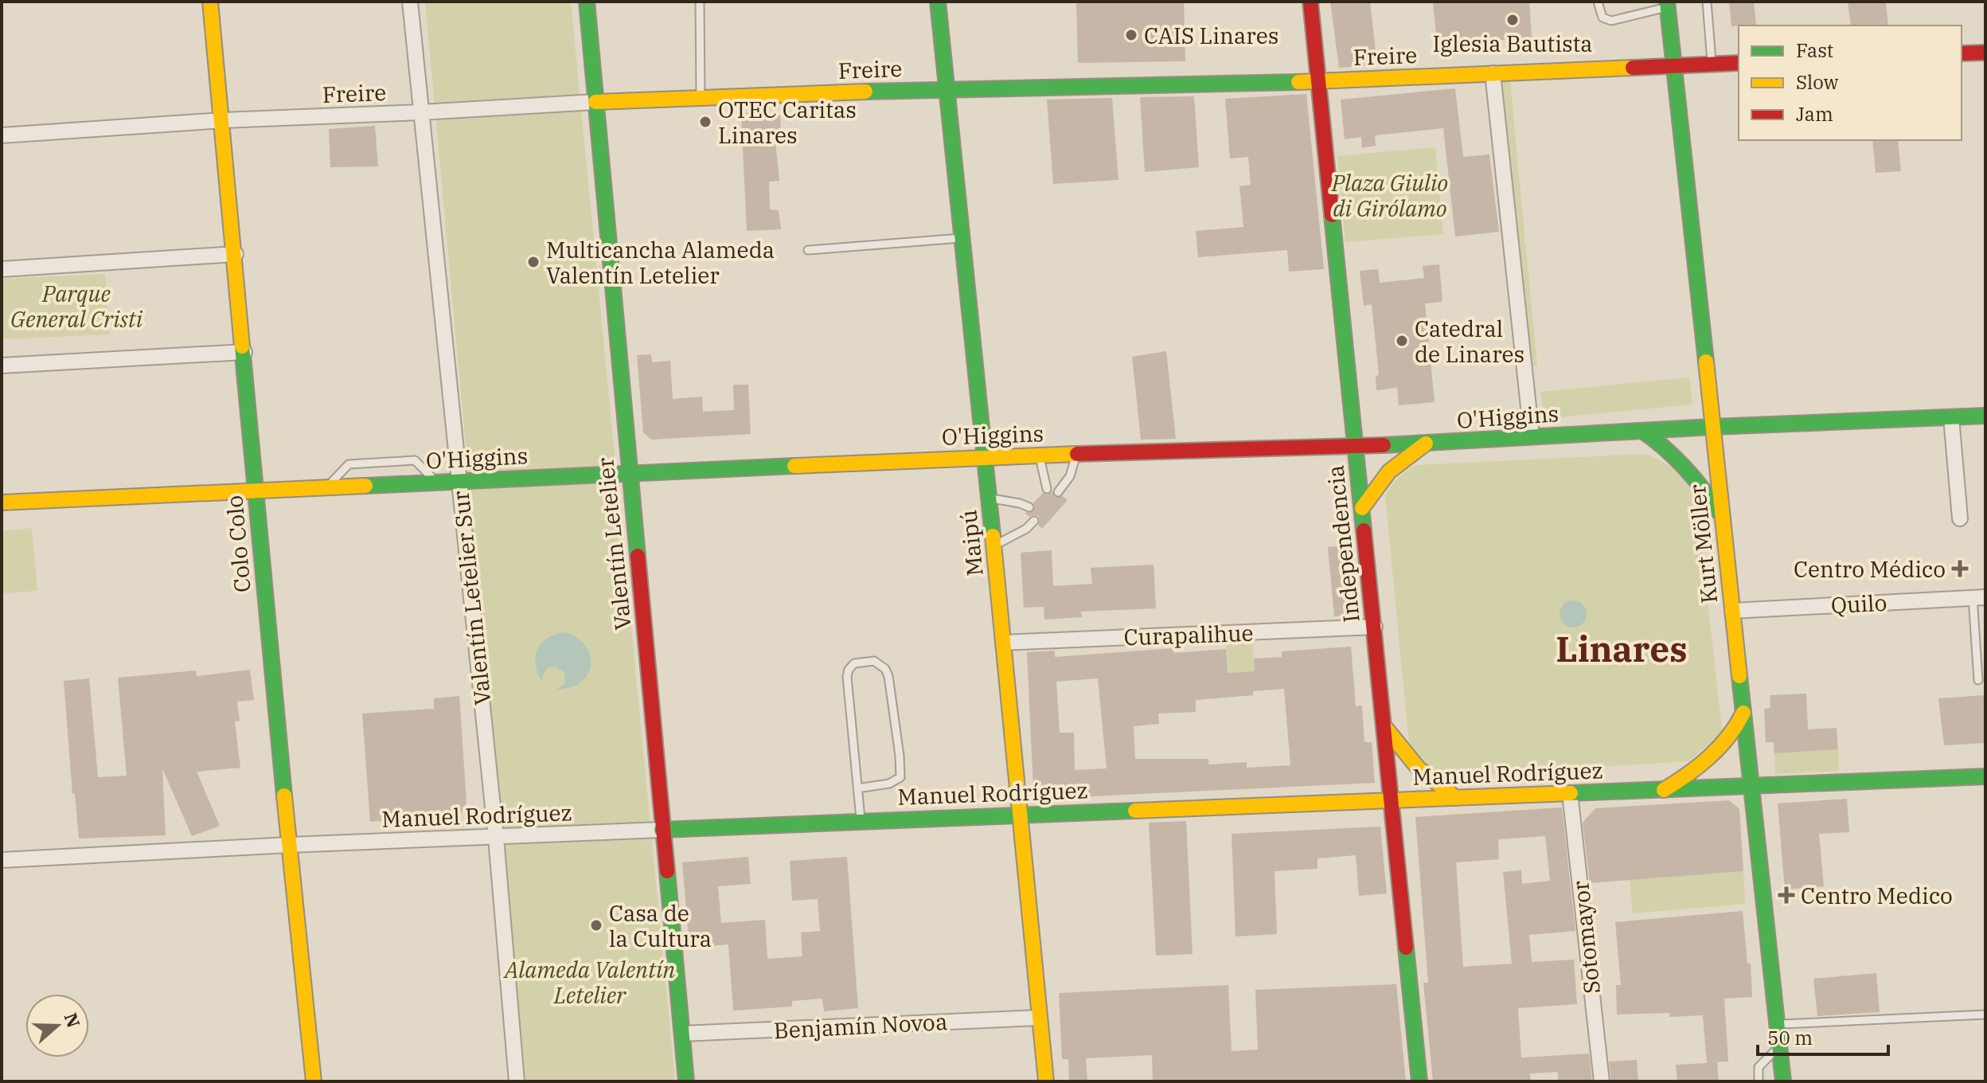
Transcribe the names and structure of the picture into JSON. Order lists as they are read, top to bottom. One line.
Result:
{"streets":{"main road":["Freire","O'Higgins","Maipú","Colo Colo","Valentín Letelier","Independencia","Kurt Möller","Manuel Rodríguez"],"street":["Valentín Letelier Sur","Quilo","Curapalihue","Sotomayor","Benjamín Novoa"]},"crossings":[["Freire","Maipú"],["Freire","Colo Colo"],["Freire","Valentín Letelier"],["Freire","Independencia"],["Freire","Kurt Möller"],["Freire","Valentín Letelier Sur"],["O'Higgins","Maipú"],["O'Higgins","Colo Colo"],["O'Higgins","Valentín Letelier"],["O'Higgins","Independencia"],["O'Higgins","Kurt Möller"],["O'Higgins","Valentín Letelier Sur"],["Maipú","Curapalihue"],["Maipú","Manuel Rodríguez"],["Maipú","Benjamín Novoa"],["Colo Colo","Manuel Rodríguez"],["Valentín Letelier","Manuel Rodríguez"],["Valentín Letelier","Benjamín Novoa"],["Independencia","Curapalihue"],["Independencia","Manuel Rodríguez"],["Kurt Möller","Quilo"],["Kurt Möller","Manuel Rodríguez"],["Valentín Letelier Sur","Manuel Rodríguez"],["Manuel Rodríguez","Sotomayor"]],"districts":["Linares"],"parks":["Plaza Giulio di Girólamo","Parque General Cristi","Alameda Valentín Letelier"],"places":{"other":["Iglesia Bautista","CAIS Linares","OTEC Caritas Linares","Multicancha Alameda Valentín Letelier","Catedral de Linares","Casa de la Cultura"],"health":["Centro Médico","Centro Medico"]},"legend":["Fast","Slow","Jam"],"scale_bar":"50 m","north":"right"}
